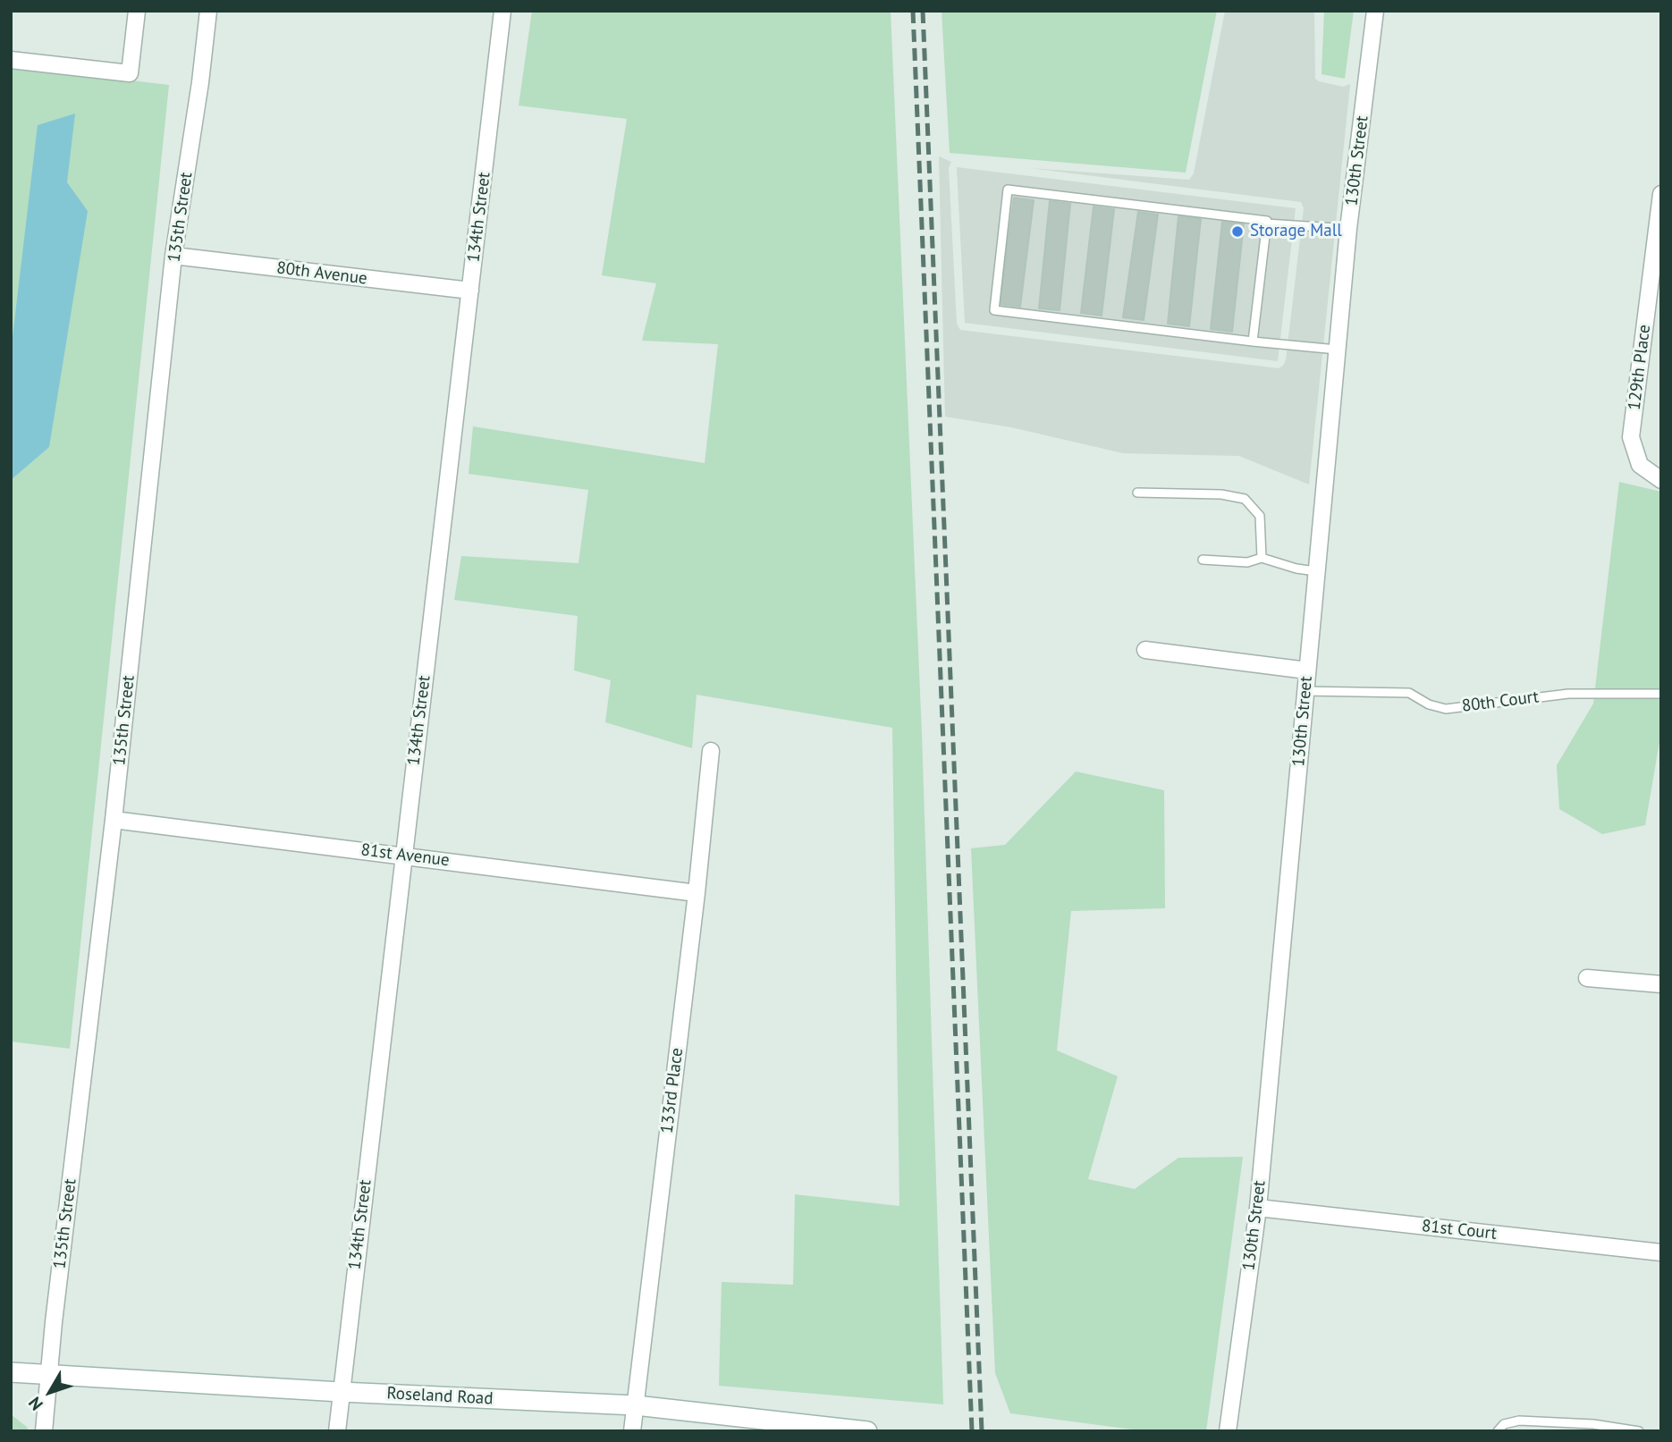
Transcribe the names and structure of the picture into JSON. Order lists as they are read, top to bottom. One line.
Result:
{"streets":{"main road":["Roseland Road"],"street":["130th Street","135th Street","134th Street","80th Avenue","129th Place","81st Avenue","133rd Place","81st Court"],"lane":["80th Court"]},"crossings":[["130th Street","80th Court"],["130th Street","81st Court"],["135th Street","80th Avenue"],["135th Street","81st Avenue"],["135th Street","Roseland Road"],["134th Street","80th Avenue"],["134th Street","81st Avenue"],["134th Street","Roseland Road"],["81st Avenue","133rd Place"],["133rd Place","Roseland Road"]],"places":["Storage Mall"],"north":"bottom left"}
